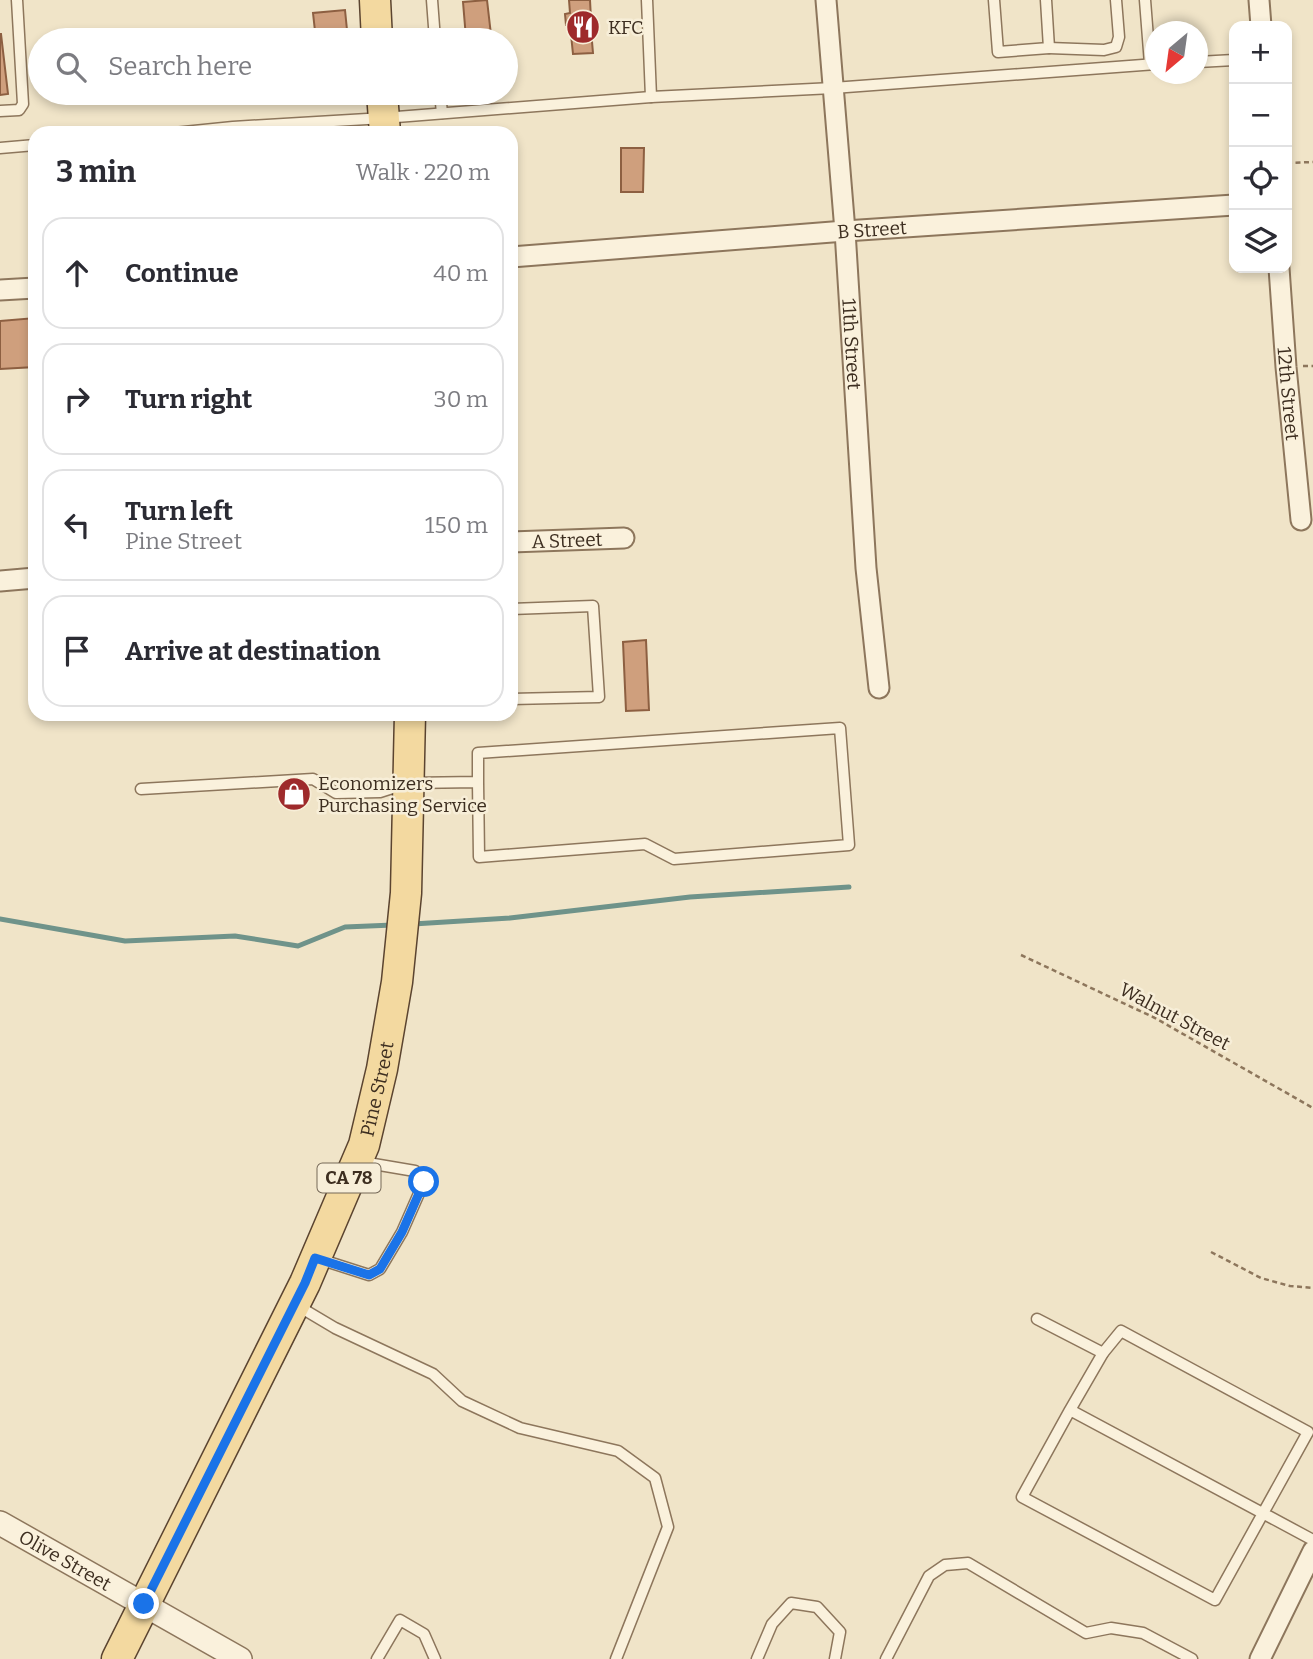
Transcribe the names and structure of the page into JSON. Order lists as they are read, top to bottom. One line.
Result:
{"streets":{"main road":["Pine Street","CA 78"],"street":["B Street","11th Street","12th Street","A Street","Olive Street"],"path":["Walnut Street"]},"crossings":[["B Street","11th Street"],["Pine Street","Olive Street"]],"places":{"restaurant":["KFC"],"shop":["Economizers Purchasing Service"]},"north":"bottom left","page":{"map_buttons":["+","−"],"search":"Search here","heading":["3 min","Walk · 220 m"],"list":[["Continue","40 m"],["Turn right","30 m"],["Turn left","Pine Street","150 m"],"Arrive at destination"]}}
